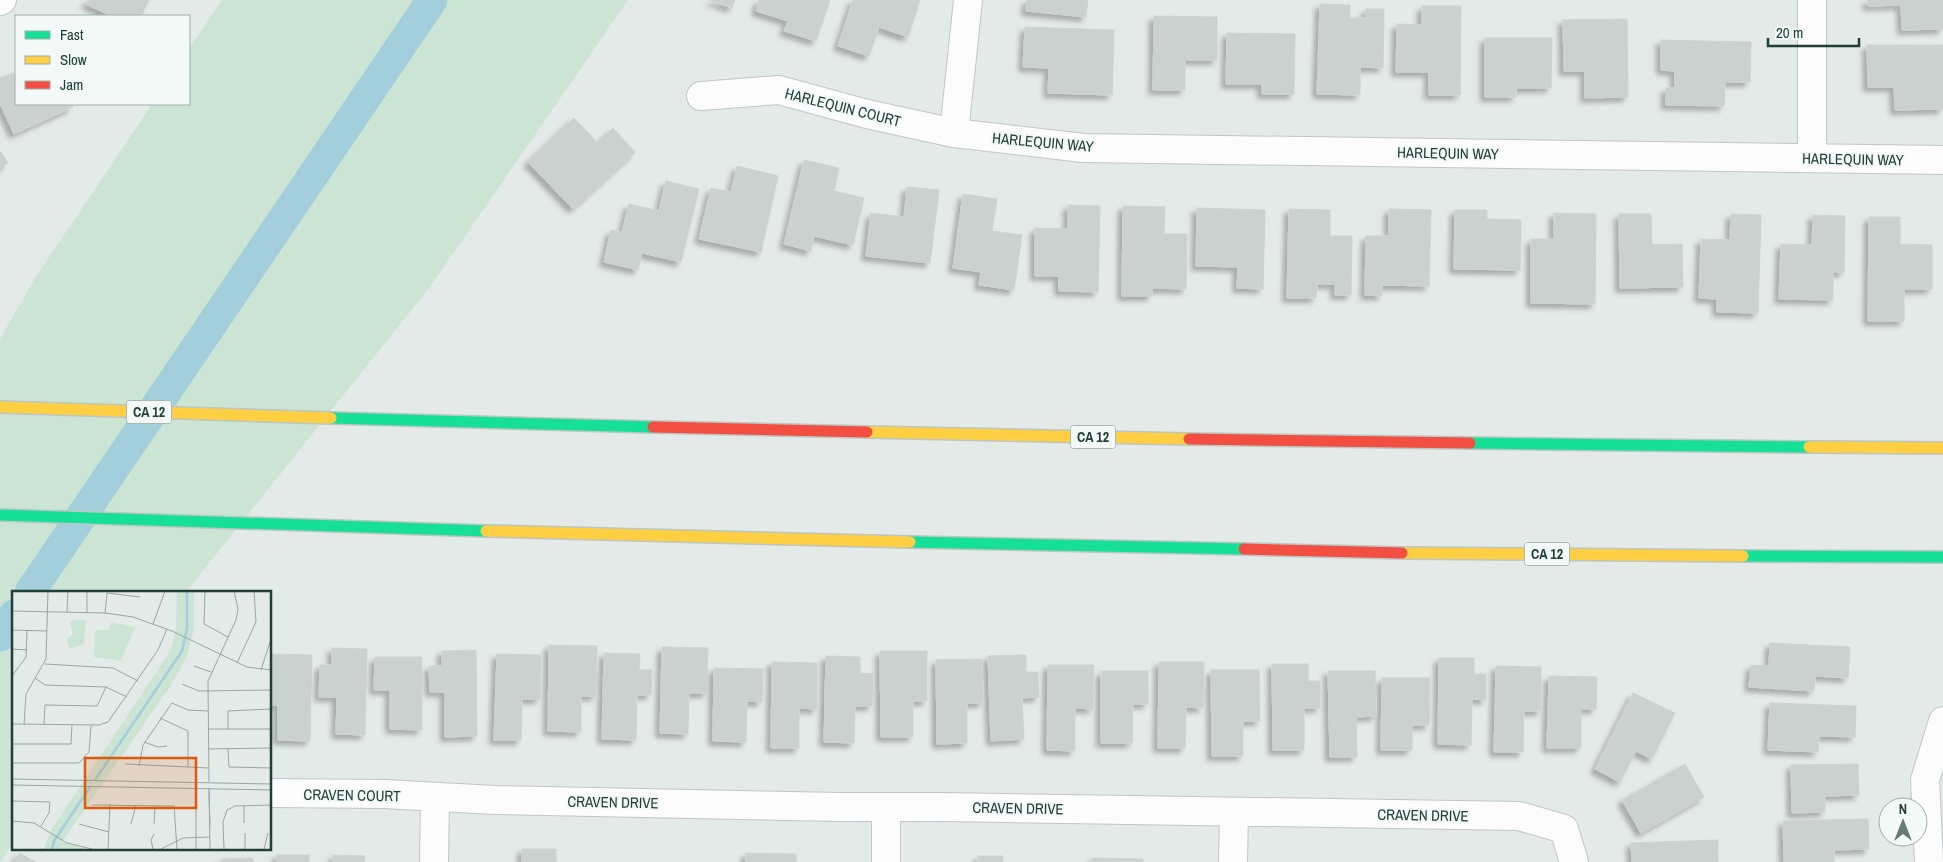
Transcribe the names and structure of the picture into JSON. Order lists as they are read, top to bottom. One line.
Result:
{"streets":{"highway":["CA 12"],"street":["HARLEQUIN COURT","HARLEQUIN WAY","CRAVEN COURT","CRAVEN DRIVE"]},"crossings":[["HARLEQUIN COURT","HARLEQUIN WAY"],["CRAVEN COURT","CRAVEN DRIVE"]],"legend":["Fast","Slow","Jam"],"scale_bar":"20 m","north":"top"}
